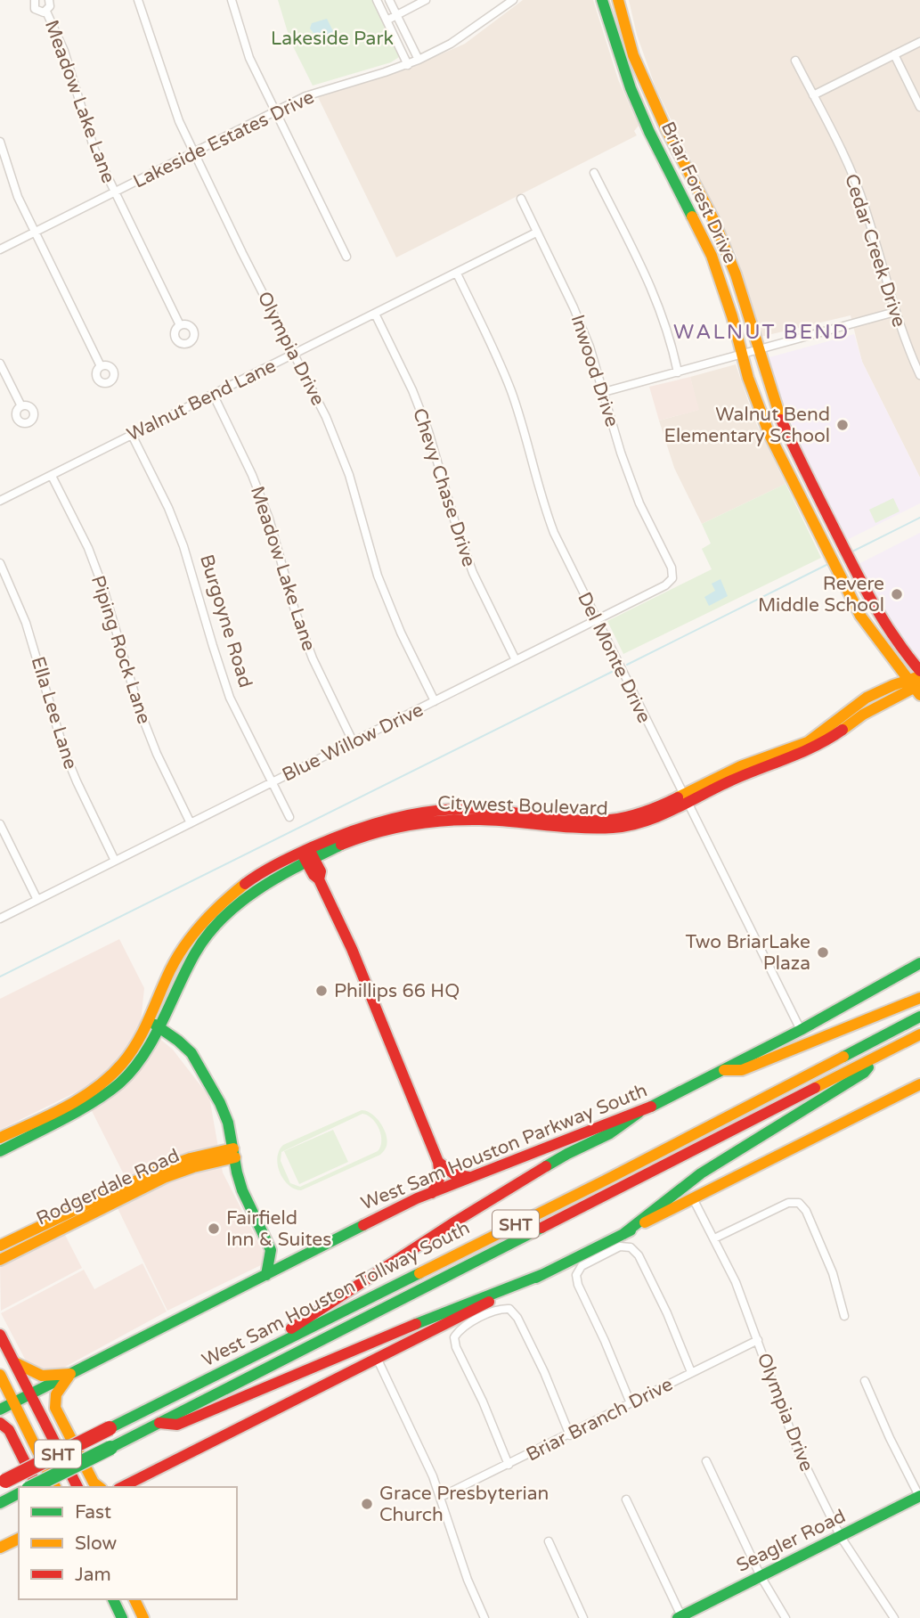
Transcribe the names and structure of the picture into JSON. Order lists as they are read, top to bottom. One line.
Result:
{"streets":{"main road":["Briar Forest Drive","Citywest Boulevard","West Sam Houston Parkway South","Rodgerdale Road","SHT","West Sam Houston Tollway South","Seagler Road"],"street":["Meadow Lake Lane","Lakeside Estates Drive","Cedar Creek Drive","Olympia Drive","Inwood Drive","Walnut Bend Lane","Chevy Chase Drive","Burgoyne Road","Piping Rock Lane","Del Monte Drive","Ella Lee Lane","Blue Willow Drive","Briar Branch Drive"]},"crossings":[["Meadow Lake Lane","Lakeside Estates Drive"],["Meadow Lake Lane","Walnut Bend Lane"],["Meadow Lake Lane","Blue Willow Drive"],["Lakeside Estates Drive","Olympia Drive"],["Briar Forest Drive","Citywest Boulevard"],["Olympia Drive","Walnut Bend Lane"],["Olympia Drive","Blue Willow Drive"],["Olympia Drive","Briar Branch Drive"],["Olympia Drive","Seagler Road"],["Inwood Drive","Walnut Bend Lane"],["Inwood Drive","Blue Willow Drive"],["Walnut Bend Lane","Chevy Chase Drive"],["Walnut Bend Lane","Burgoyne Road"],["Walnut Bend Lane","Piping Rock Lane"],["Walnut Bend Lane","Del Monte Drive"],["Chevy Chase Drive","Blue Willow Drive"],["Burgoyne Road","Blue Willow Drive"],["Piping Rock Lane","Blue Willow Drive"],["Del Monte Drive","Blue Willow Drive"],["Del Monte Drive","Citywest Boulevard"],["Del Monte Drive","West Sam Houston Parkway South"],["Ella Lee Lane","Blue Willow Drive"]],"districts":["WALNUT BEND"],"parks":["Lakeside Park"],"places":["Walnut Bend Elementary School","Revere Middle School","Two BriarLake Plaza","Phillips 66 HQ","Fairfield Inn & Suites","Grace Presbyterian Church"],"legend":["Fast","Slow","Jam"]}
